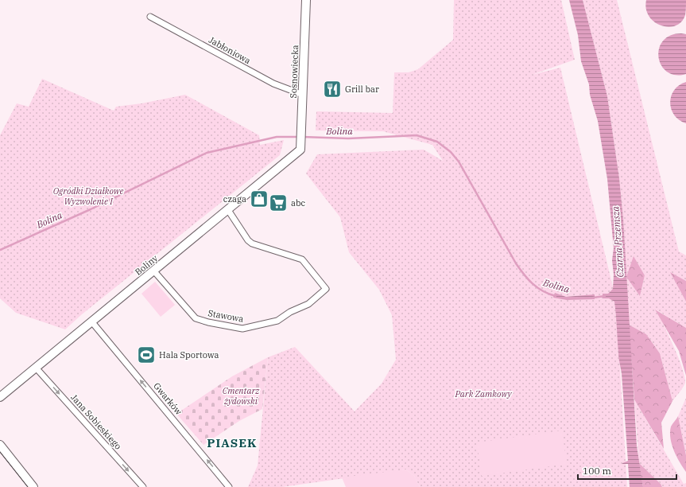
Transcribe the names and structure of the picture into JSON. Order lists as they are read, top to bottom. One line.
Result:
{"streets":{"street":["Jabłoniowa","Sosnowiecka","Boliny","Stawowa","Gwarków","Jana Sobieskiego"]},"crossings":[["Jabłoniowa","Sosnowiecka"],["Sosnowiecka","Boliny"],["Boliny","Stawowa"],["Boliny","Gwarków"],["Boliny","Jana Sobieskiego"]],"one_way":["Gwarków","Jana Sobieskiego"],"districts":["PIASEK"],"water":["Bolina","Czarna Przemsza"],"parks":["Ogródki Działkowe Wyzwolenie I","Cmentarz żydowski","Park Zamkowy"],"places":{"restaurant":["Grill bar"],"shop":["czaga"],"supermarket":["abc"],"sports":["Hala Sportowa"]},"scale_bar":"100 m"}
